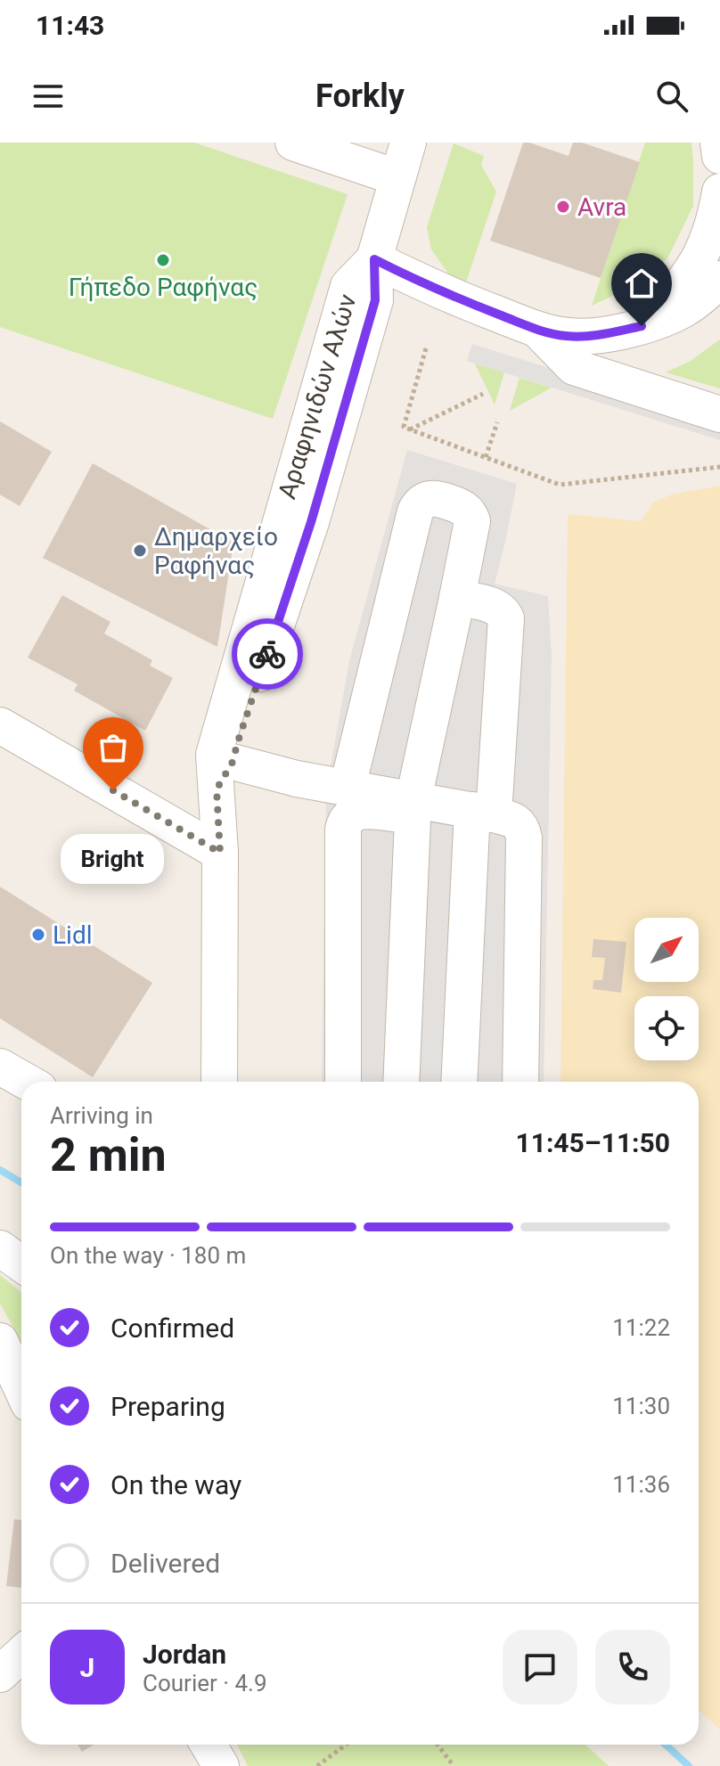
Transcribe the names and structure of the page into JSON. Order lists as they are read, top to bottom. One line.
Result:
{"streets":{"street":["Αραφηνιδών Αλών"]},"places":["Avra","Γήπεδο Ραφήνας","Δημαρχείο Ραφήνας","Bright","Lidl"],"north":"top right","page":{"status":"11:43","header":"Forkly","bubble":"Bright","heading":["2 min","Arriving in","11:45–11:50"],"panel":["Jordan","Courier · 4.9"],"bar":"On the way · 180 m","list":[["Confirmed","11:22"],["Preparing","11:30"],["On the way","11:36"],"Delivered"],"round":"J"}}
